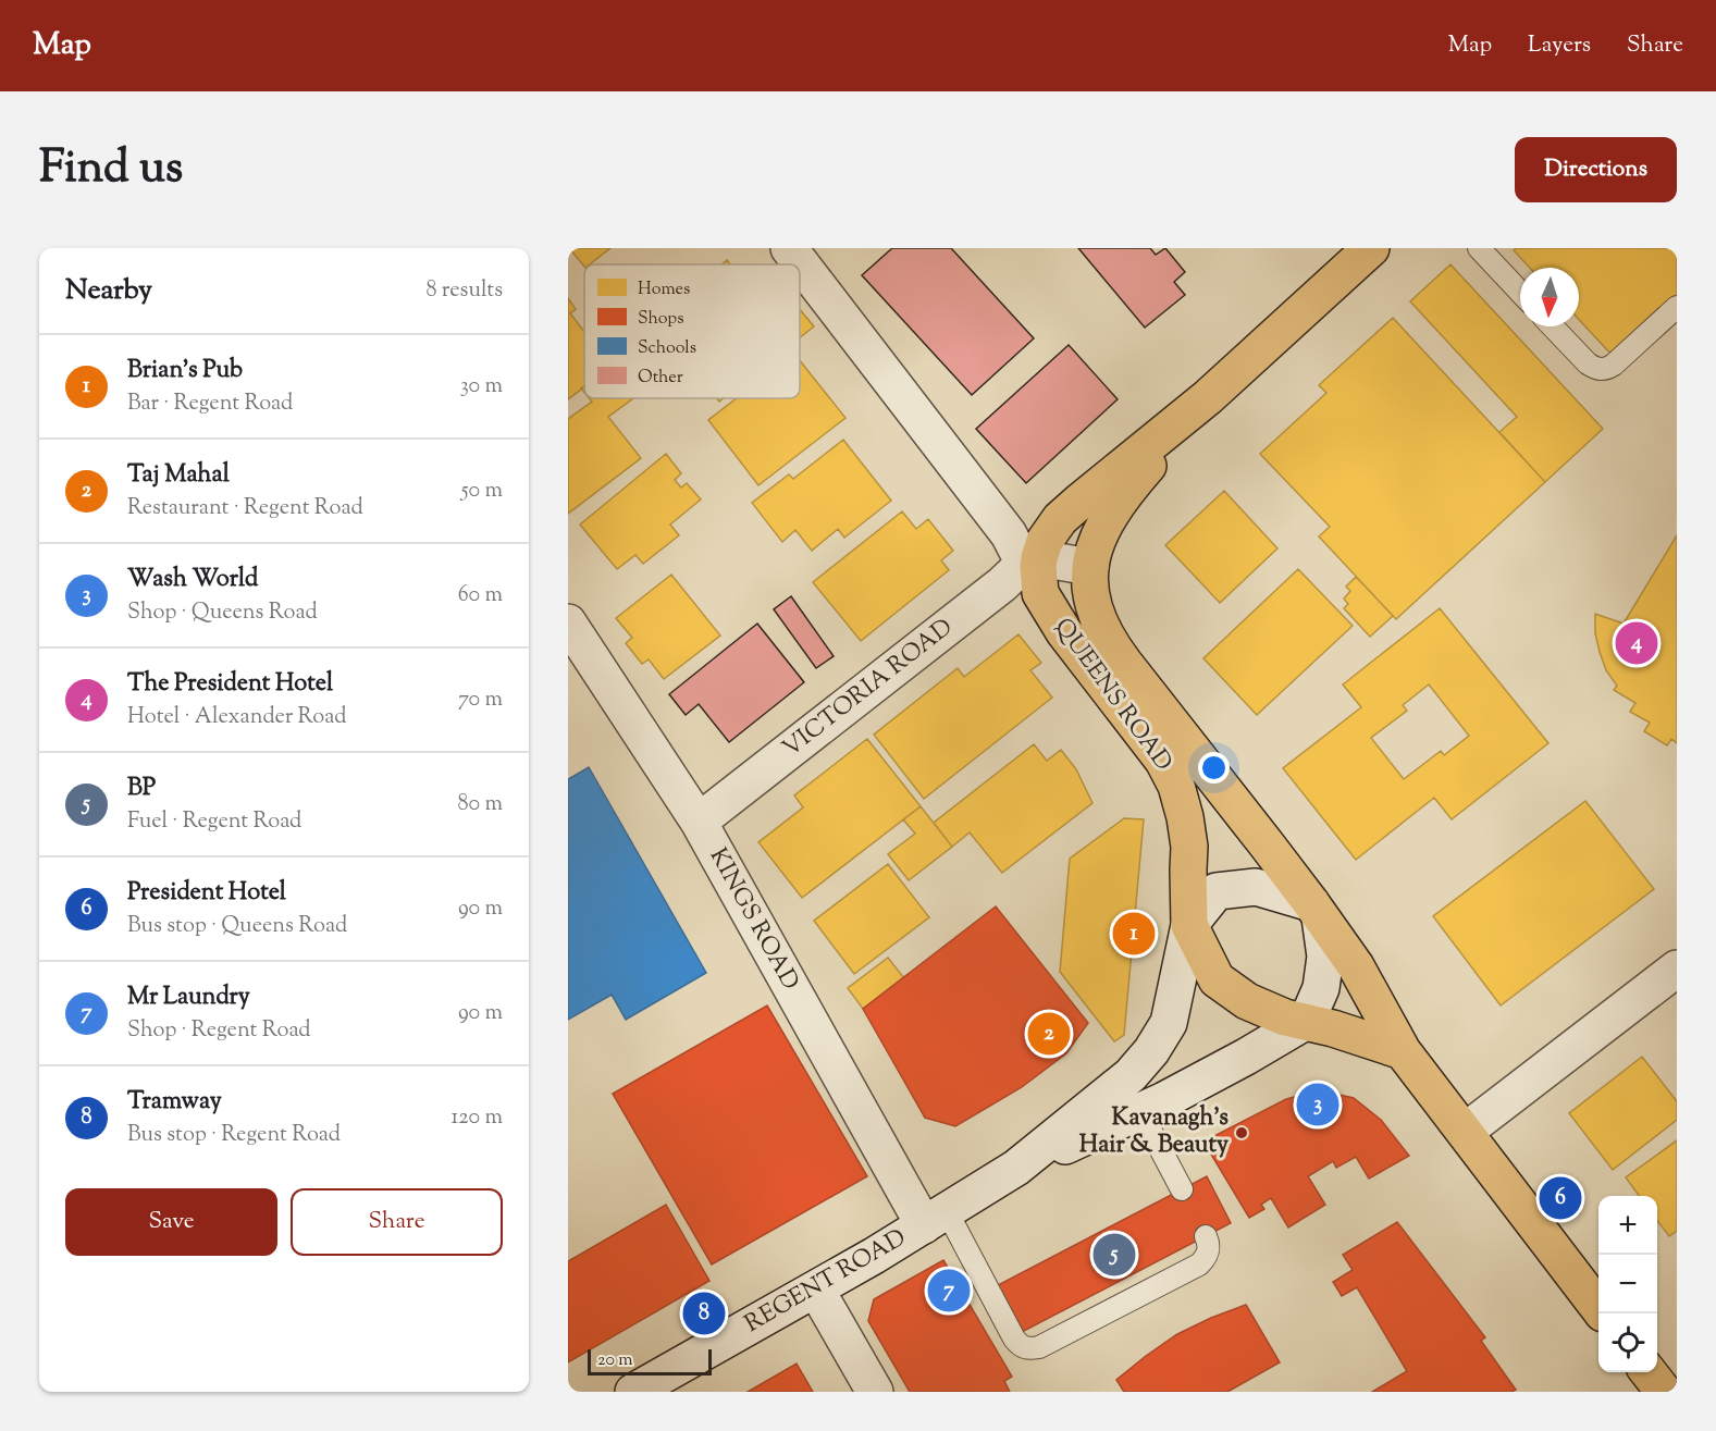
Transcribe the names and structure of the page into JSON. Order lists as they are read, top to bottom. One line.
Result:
{"streets":{"main road":["VICTORIA ROAD","QUEENS ROAD"],"street":["KINGS ROAD","REGENT ROAD"]},"crossings":[["VICTORIA ROAD","QUEENS ROAD"],["VICTORIA ROAD","KINGS ROAD"],["QUEENS ROAD","REGENT ROAD"],["KINGS ROAD","REGENT ROAD"]],"places":["Kavanagh's Hair & Beauty"],"legend":["Homes","Shops","Schools","Other"],"scale_bar":"20 m","north":"bottom","page":{"header":"Map","nav":["Map","Layers","Share"],"title":"Find us","buttons":["Directions",["Save","Share"]],"heading":["Nearby","8 results"],"list":[{"mark":"1","name":"Brian's Pub","note":"Bar · Regent Road","value":"30 m"},{"mark":"2","name":"Taj Mahal","note":"Restaurant · Regent Road","value":"50 m"},{"mark":"3","name":"Wash World","note":"Shop · Queens Road","value":"60 m"},{"mark":"4","name":"The President Hotel","note":"Hotel · Alexander Road","value":"70 m"},{"mark":"5","name":"BP","note":"Fuel · Regent Road","value":"80 m"},{"mark":"6","name":"President Hotel","note":"Bus stop · Queens Road","value":"90 m"},{"mark":"7","name":"Mr Laundry","note":"Shop · Regent Road","value":"90 m"},{"mark":"8","name":"Tramway","note":"Bus stop · Regent Road","value":"120 m"}],"pins":["4","1","2","3","6","5","7","8"],"map_buttons":["+","−"],"scale":"20 m"}}
